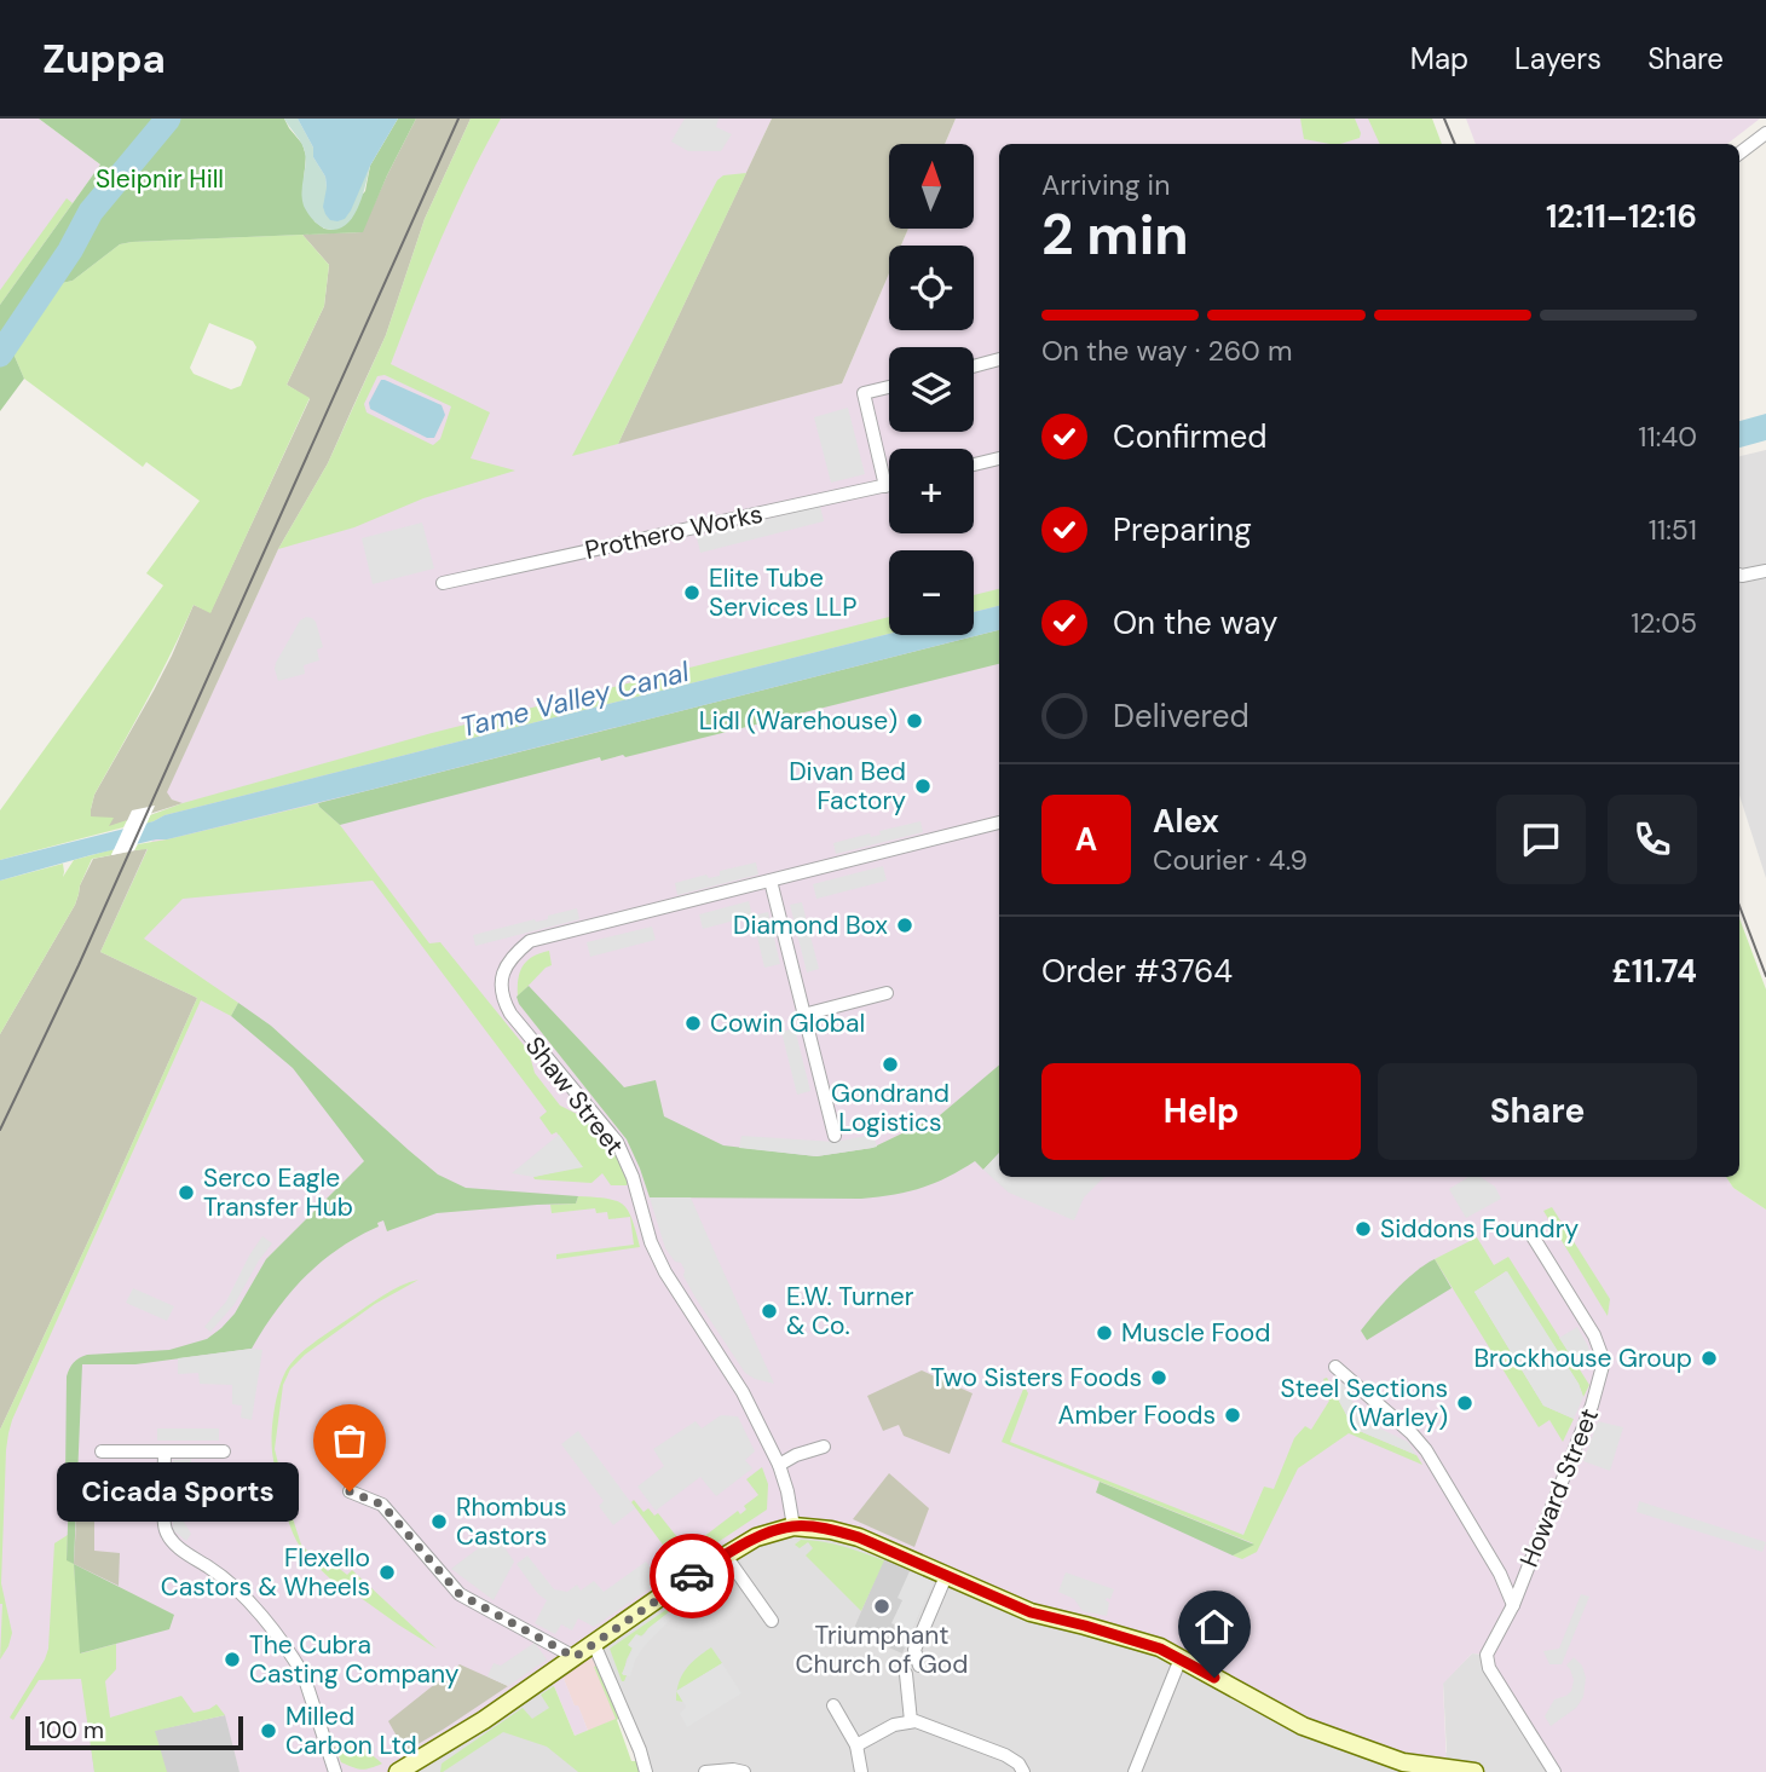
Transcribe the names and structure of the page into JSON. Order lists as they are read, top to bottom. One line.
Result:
{"streets":{"street":["Prothero Works","Shaw Street","Howard Street"]},"water":["Tame Valley Canal"],"parks":["Sleipnir Hill"],"places":["Elite Tube Services LLP","Lidl (Warehouse)","Divan Bed Factory","Diamond Box","Cowin Global","Gondrand Logistics","Serco Eagle Transfer Hub","Siddons Foundry","E.W. Turner & Co.","Muscle Food","Brockhouse Group","Two Sisters Foods","Steel Sections (Warley)","Amber Foods","Cicada Sports","Rhombus Castors","Flexello Castors & Wheels","Triumphant Church of God","The Cubra Casting Company","Milled Carbon Ltd"],"scale_bar":"100 m","north":"top","page":{"header":"Zuppa","nav":["Map","Layers","Share"],"map_buttons":["+","−"],"heading":["2 min","Arriving in","12:11–12:16"],"panel":["Alex","Courier · 4.9","Order #3764","£11.74"],"bar":"On the way · 260 m","list":[["Confirmed","11:40"],["Preparing","11:51"],["On the way","12:05"],"Delivered"],"round":"A","buttons":["Help","Share"],"bubble":"Cicada Sports","scale":"100 m"}}
